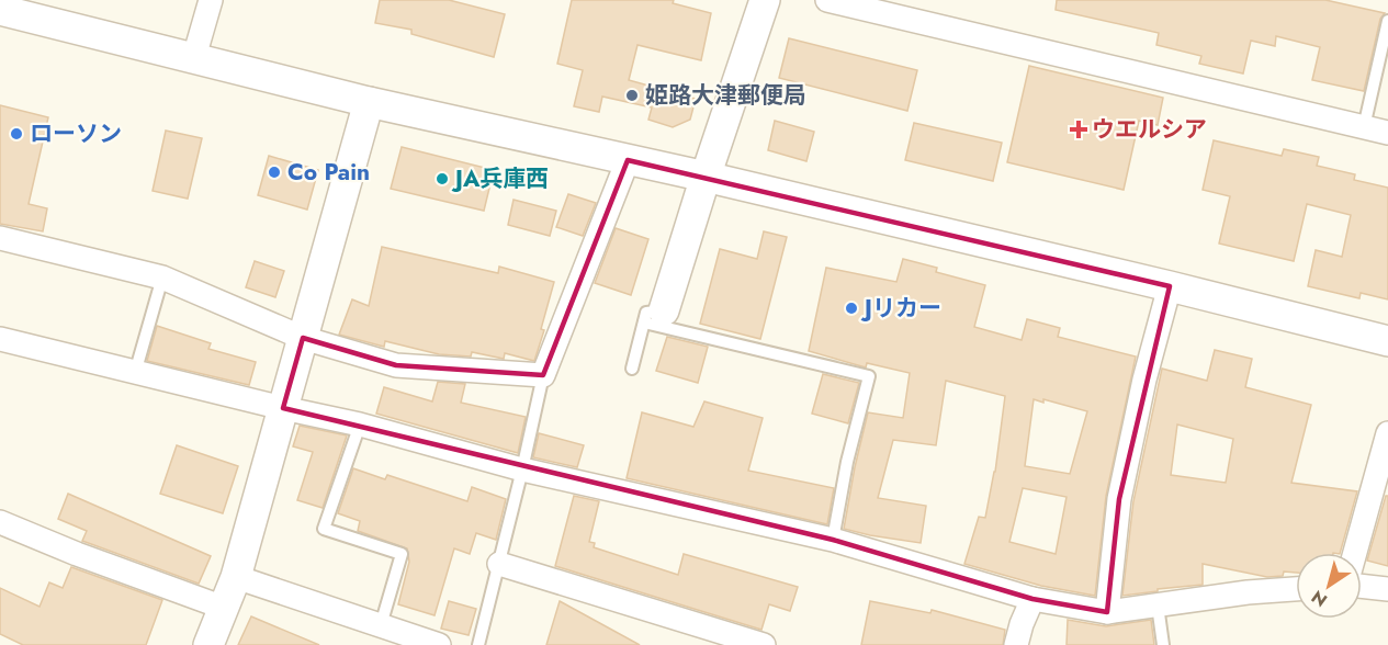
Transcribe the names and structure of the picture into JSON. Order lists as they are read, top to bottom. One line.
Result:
{"places":{"other":["姫路大津郵便局","ローソン","Co Pain","JA兵庫西","Jリカー"],"health":["ウエルシア"]},"north":"bottom left"}
